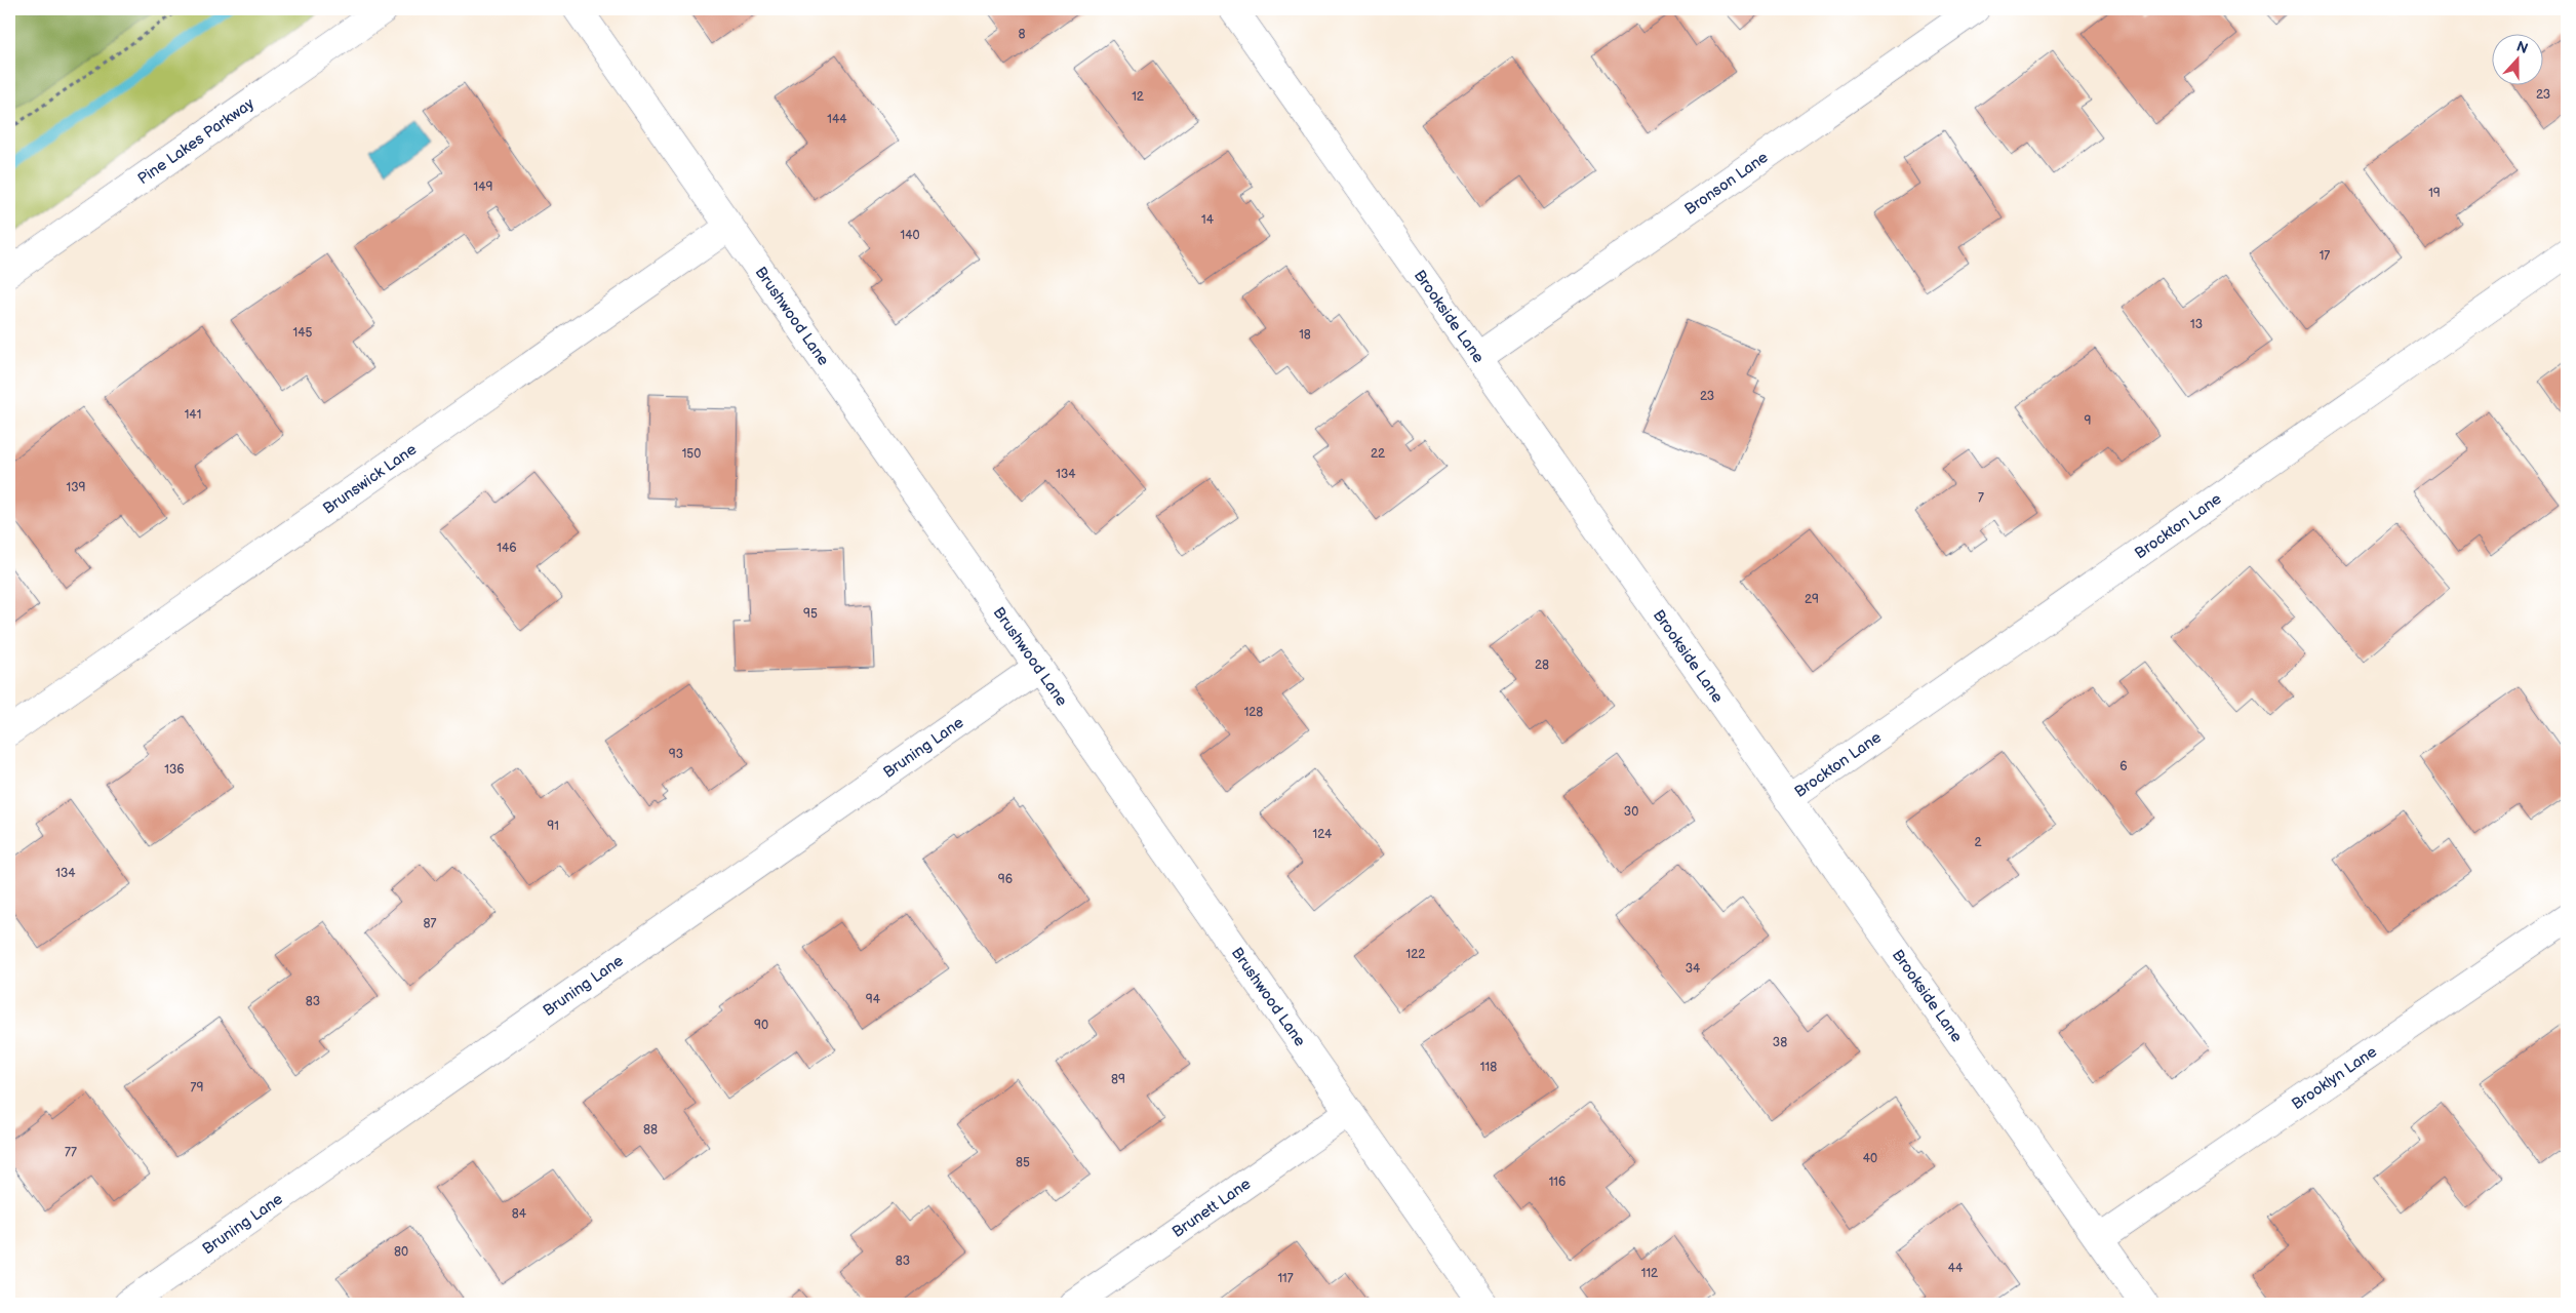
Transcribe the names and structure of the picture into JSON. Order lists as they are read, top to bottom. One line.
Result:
{"streets":{"street":["Pine Lakes Parkway","Bronson Lane","Brushwood Lane","Brookside Lane","Brunswick Lane","Brockton Lane","Bruning Lane","Brooklyn Lane","Brunett Lane"]},"crossings":[["Bronson Lane","Brookside Lane"],["Brushwood Lane","Brunswick Lane"],["Brushwood Lane","Bruning Lane"],["Brushwood Lane","Brunett Lane"],["Brookside Lane","Brockton Lane"],["Brookside Lane","Brooklyn Lane"]],"house_numbers":["8","23","12","144","149","19","14","140","17","13","145","18","23","141","9","150","22","134","139","7","146","29","95","28","128","93","6","136","30","91","124","2","134","96","87","122","34","94","83","90","38","118","89","79","88","77","40","85","116","84","80","83","44","112","117"],"north":"top"}
